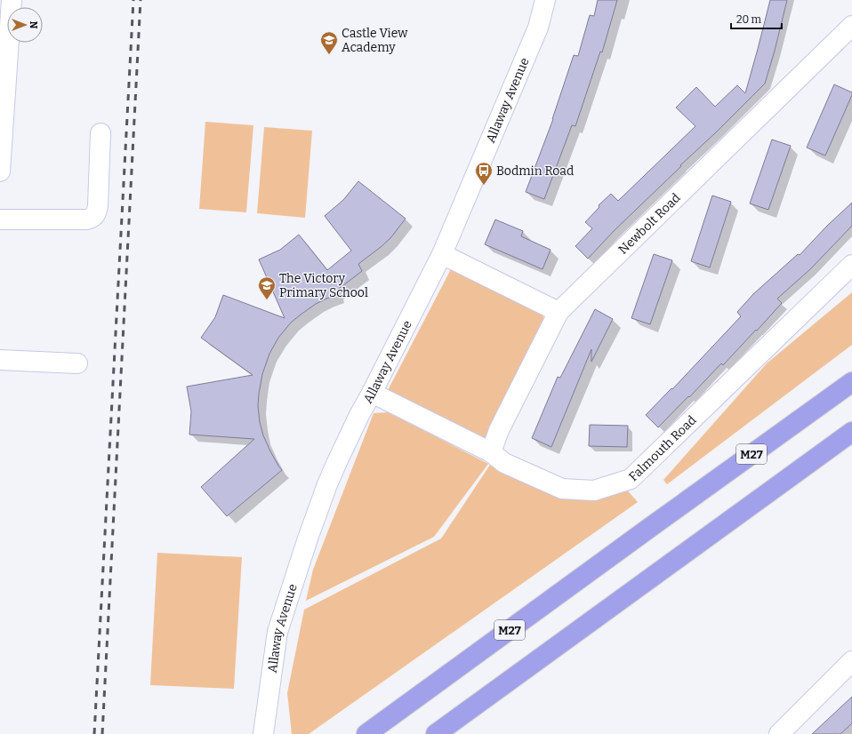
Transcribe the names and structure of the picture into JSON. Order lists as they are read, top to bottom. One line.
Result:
{"streets":{"highway":["M27"],"street":["Allaway Avenue","Newbolt Road","Falmouth Road"]},"crossings":[["Allaway Avenue","Falmouth Road"],["Newbolt Road","Falmouth Road"]],"places":{"school or university":["Castle View Academy","The Victory Primary School"],"bus stop":["Bodmin Road"]},"scale_bar":"20 m","north":"right"}
